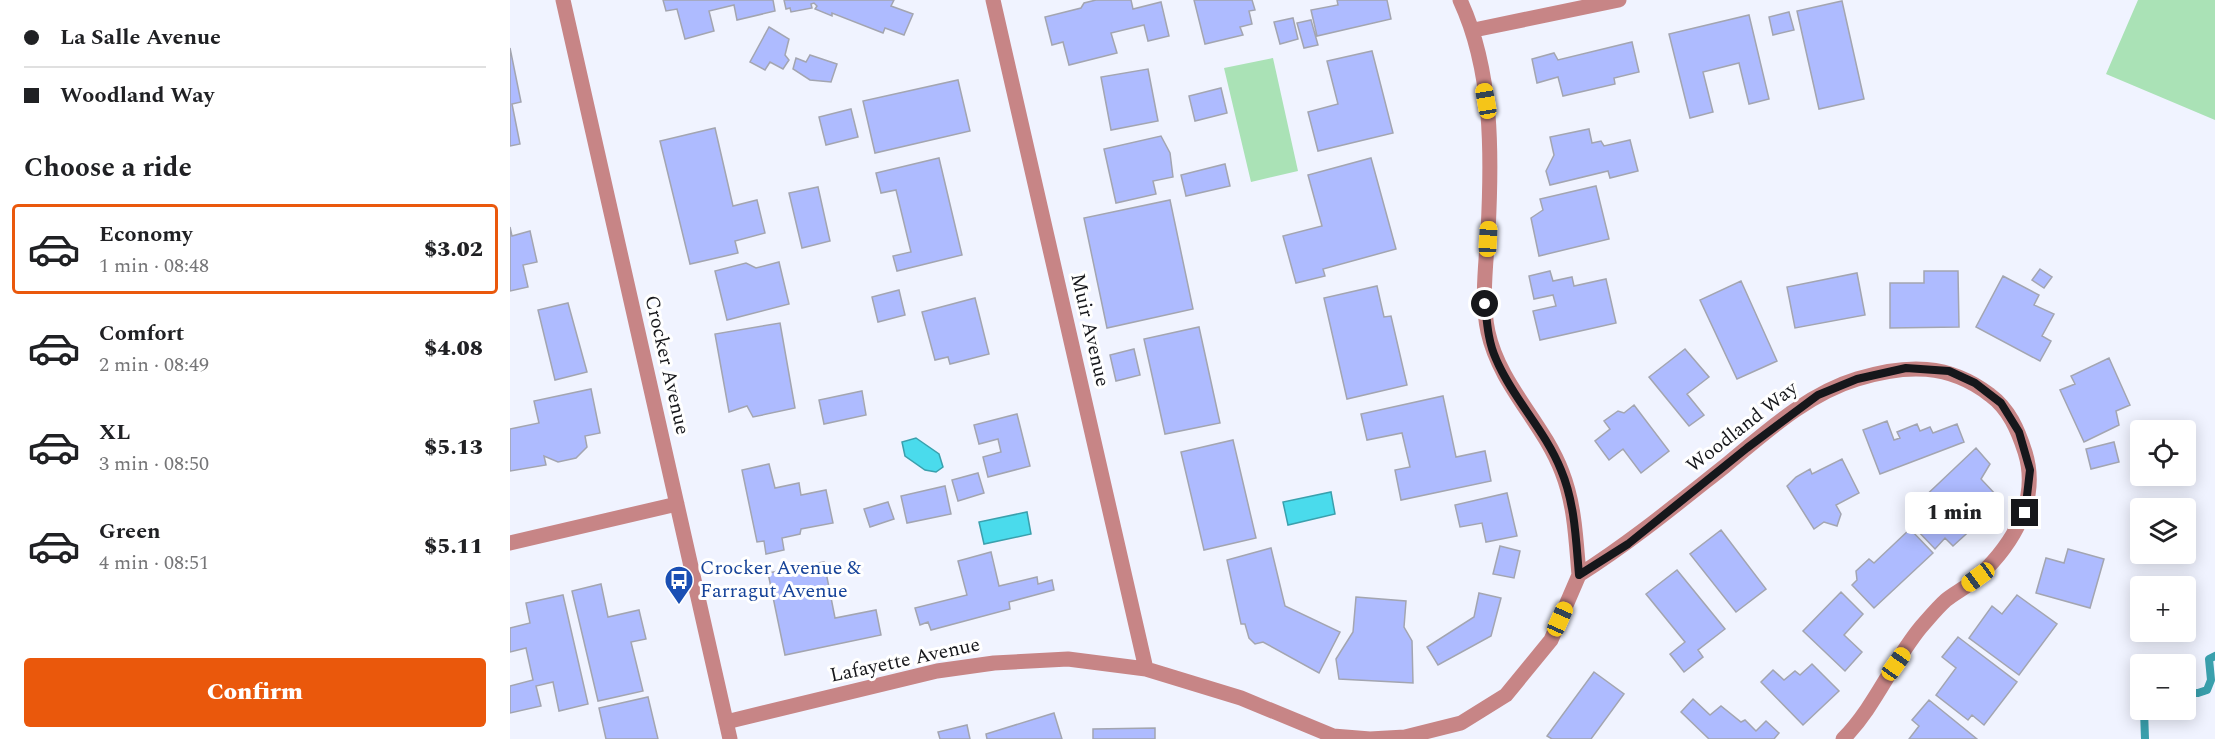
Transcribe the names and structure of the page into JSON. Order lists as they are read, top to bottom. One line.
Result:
{"streets":{"street":["Muir Avenue","Crocker Avenue","Woodland Way","Lafayette Avenue"]},"crossings":[["Muir Avenue","Lafayette Avenue"],["Crocker Avenue","Lafayette Avenue"],["Woodland Way","Lafayette Avenue"]],"places":{"bus stop":["Crocker Avenue & Farragut Avenue"]},"page":{"banner":["La Salle Avenue","Woodland Way"],"heading":"Choose a ride","list":[{"name":"Economy","note":"1 min · 08:48","value":"$3.02"},{"name":"Comfort","note":"2 min · 08:49","value":"$4.08"},{"name":"XL","note":"3 min · 08:50","value":"$5.13"},{"name":"Green","note":"4 min · 08:51","value":"$5.11"}],"map_buttons":["+","−"],"bubble":"1 min","buttons":"Confirm"}}
